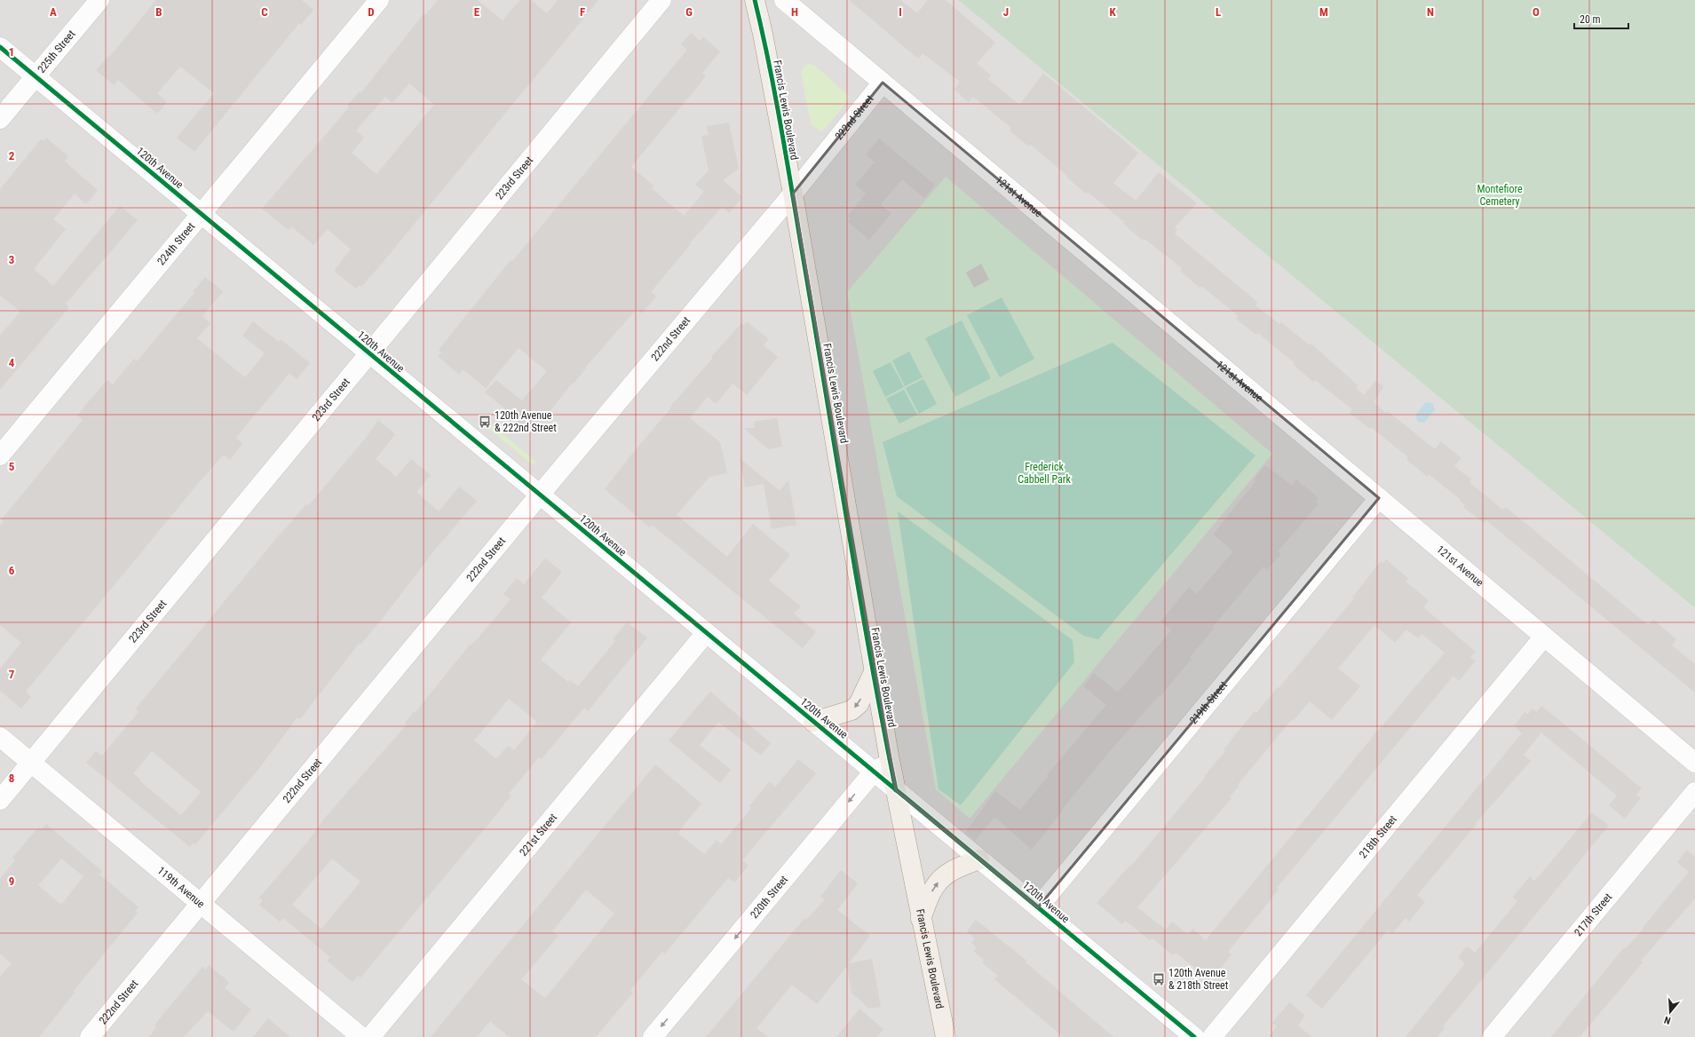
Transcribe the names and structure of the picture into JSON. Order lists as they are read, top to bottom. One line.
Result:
{"streets":{"main road":["Francis Lewis Boulevard"],"street":["225th Street","222nd Street","120th Avenue","223rd Street","121st Avenue","224th Street","219th Street","221st Street","218th Street","119th Avenue","220th Street","217th Street"]},"crossings":[["225th Street","120th Avenue"],["Francis Lewis Boulevard","222nd Street"],["Francis Lewis Boulevard","120th Avenue"],["Francis Lewis Boulevard","220th Street"],["222nd Street","120th Avenue"],["222nd Street","121st Avenue"],["222nd Street","119th Avenue"],["120th Avenue","223rd Street"],["120th Avenue","224th Street"],["120th Avenue","219th Street"],["120th Avenue","221st Street"],["120th Avenue","220th Street"],["223rd Street","119th Avenue"],["121st Avenue","219th Street"],["121st Avenue","218th Street"]],"one_way":["220th Street"],"parks":["Montefiore Cemetery","Frederick Cabbell Park"],"places":{"bus stop":["120th Avenue & 222nd Street","120th Avenue & 218th Street"]},"scale_bar":"20 m","north":"bottom","grid":{"columns":["A","B","C","D","E","F","G","H","I","J","K","L","M","N","O"],"rows":["1","2","3","4","5","6","7","8","9"]}}
